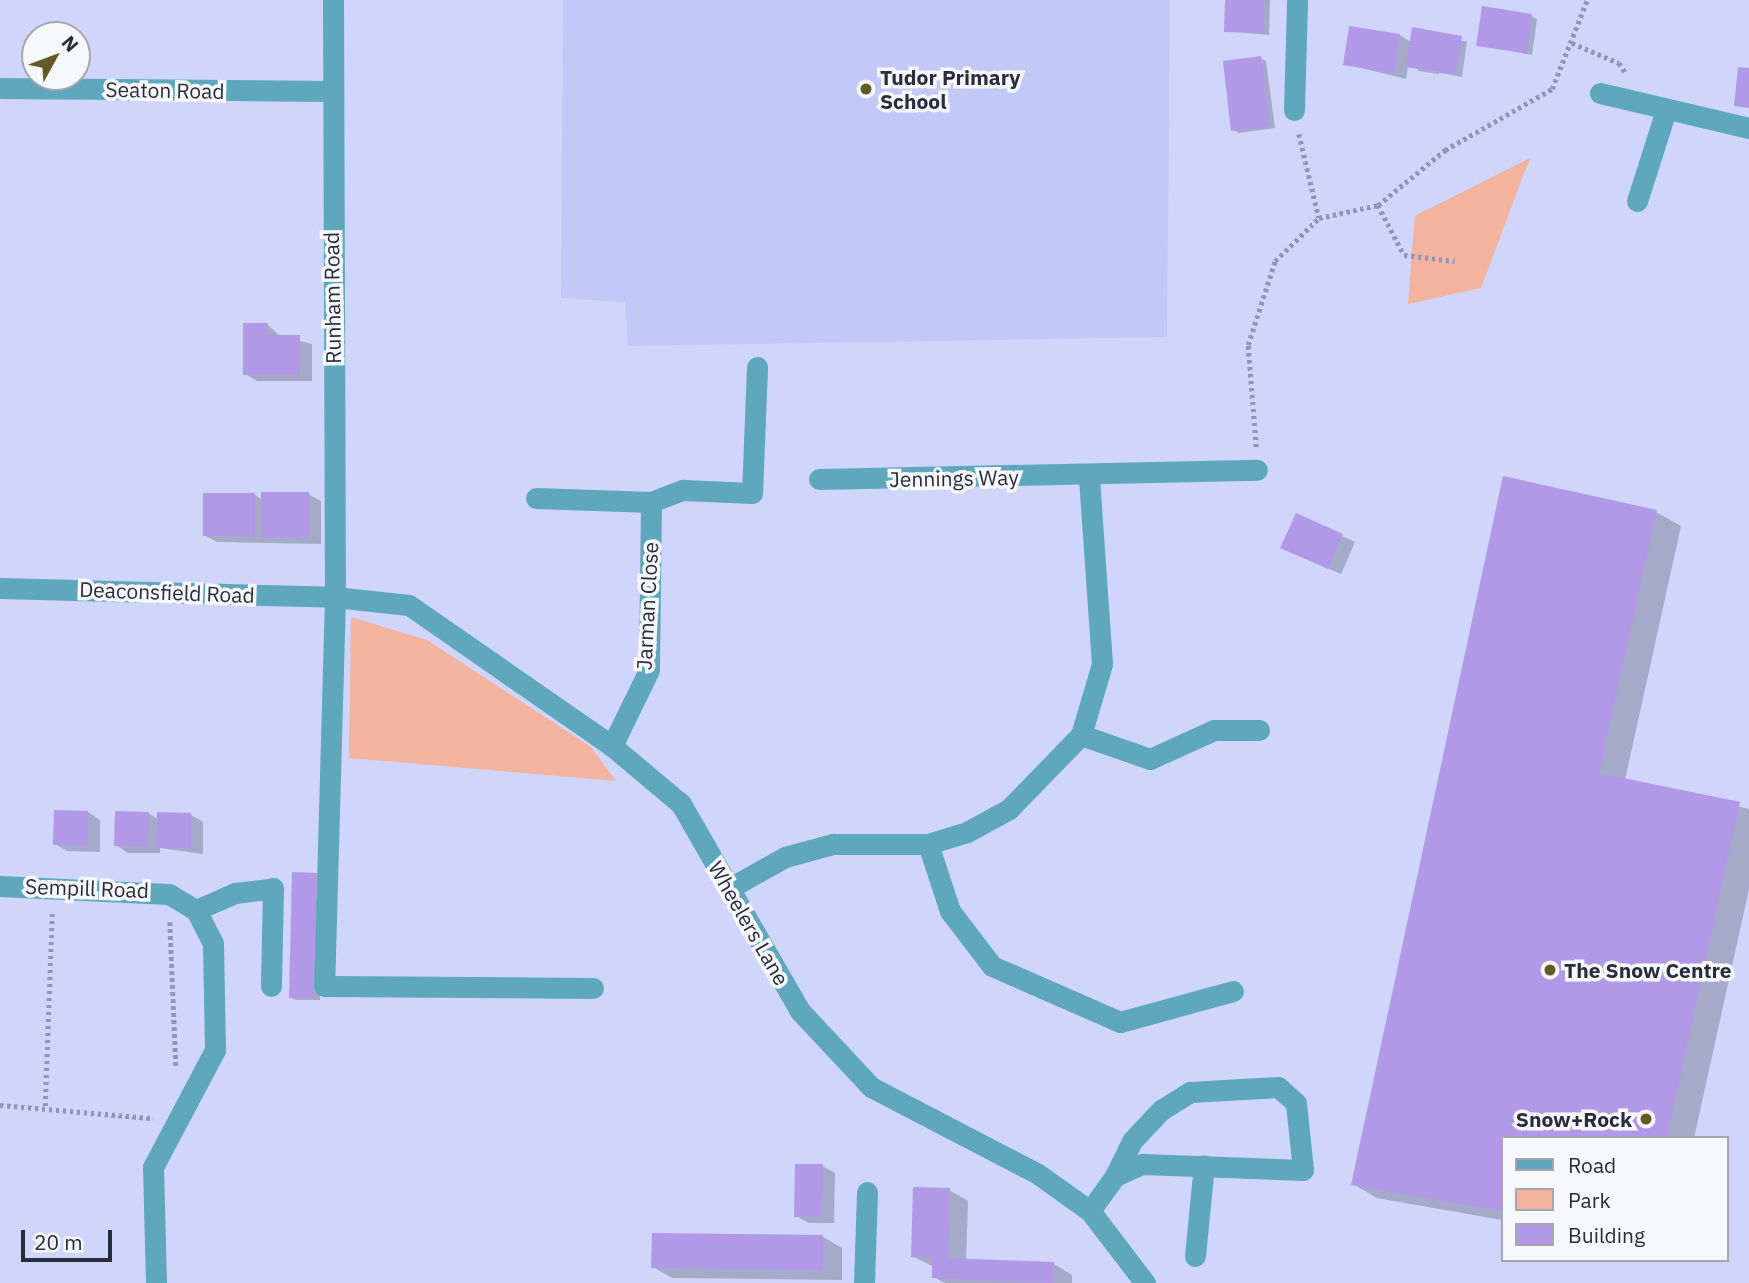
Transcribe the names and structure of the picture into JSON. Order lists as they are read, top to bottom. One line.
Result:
{"streets":{"street":["Seaton Road","Runham Road","Jennings Way","Deaconsfield Road","Jarman Close","Sempill Road","Wheelers Lane"]},"crossings":[["Seaton Road","Runham Road"],["Runham Road","Deaconsfield Road"],["Runham Road","Wheelers Lane"],["Deaconsfield Road","Wheelers Lane"],["Jarman Close","Wheelers Lane"]],"places":["Tudor Primary School","The Snow Centre","Snow+Rock"],"legend":["Road","Park","Building"],"scale_bar":"20 m","north":"top right"}
